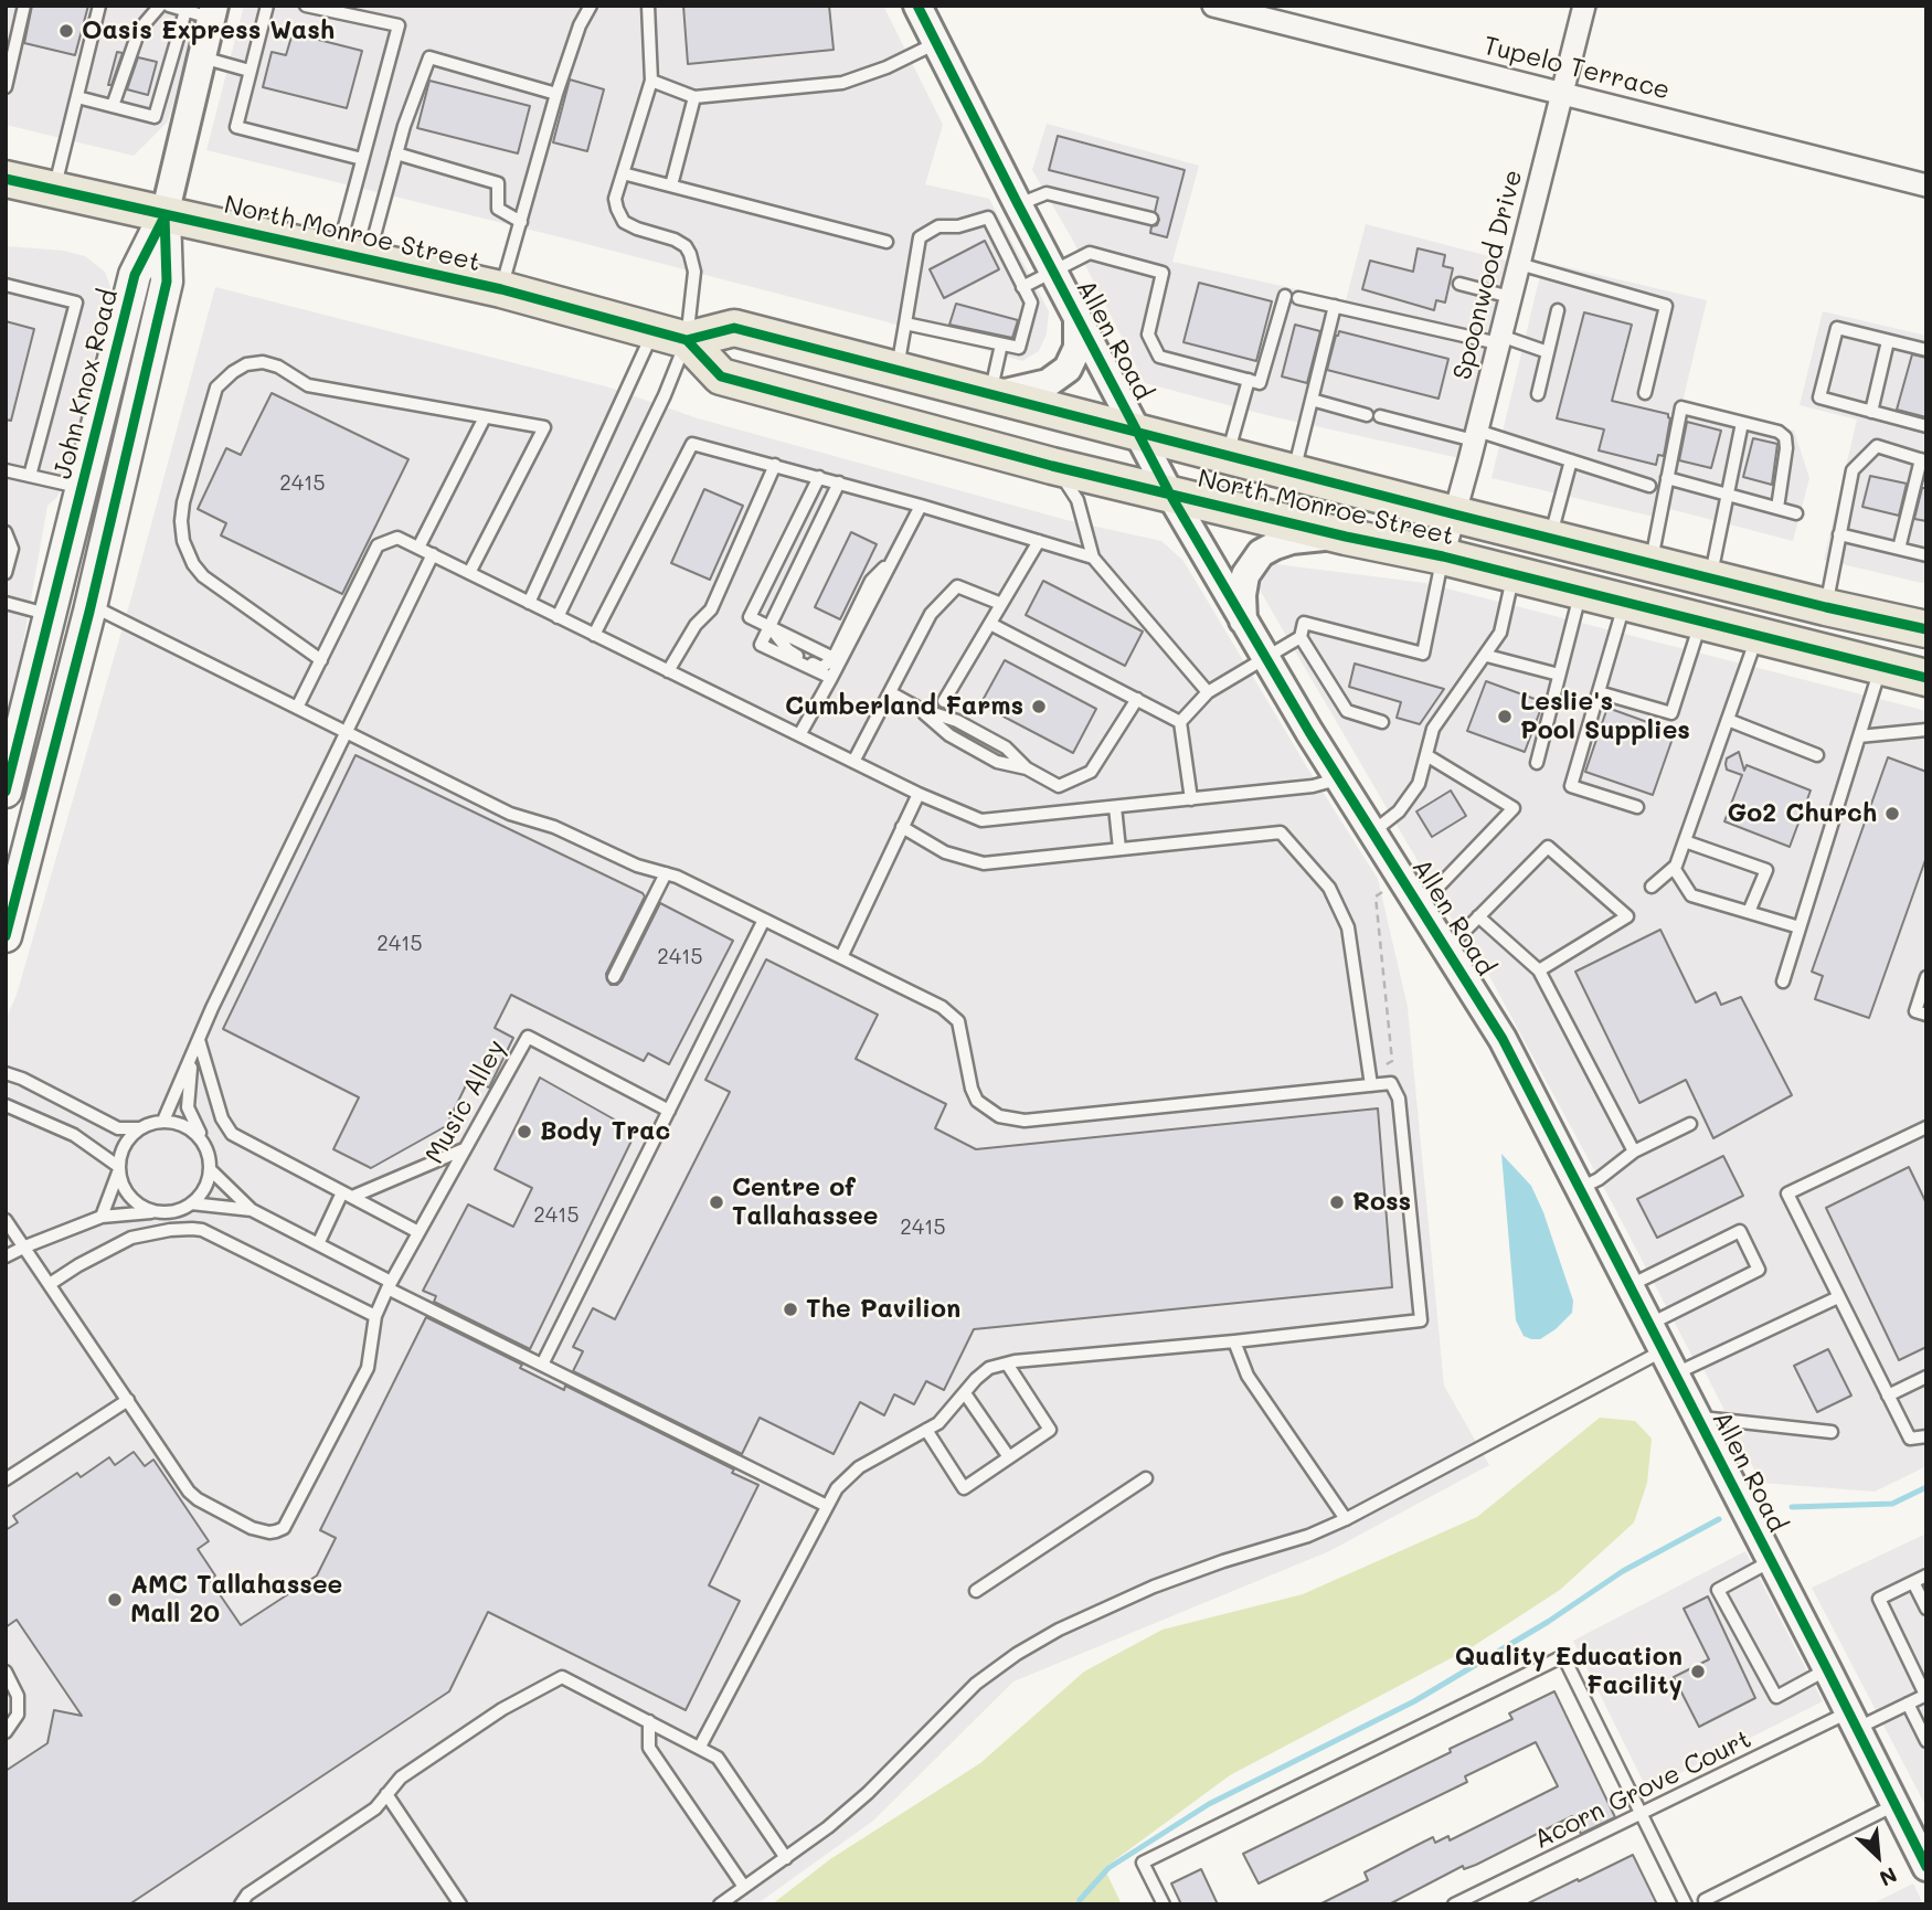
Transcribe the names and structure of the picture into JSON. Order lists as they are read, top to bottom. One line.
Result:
{"streets":{"main road":["North Monroe Street","John Knox Road"],"street":["Tupelo Terrace","Spoonwood Drive","Allen Road"],"lane":["Music Alley","Acorn Grove Court"]},"crossings":[["Tupelo Terrace","Spoonwood Drive"],["North Monroe Street","Spoonwood Drive"],["North Monroe Street","Allen Road"],["North Monroe Street","John Knox Road"],["Allen Road","Acorn Grove Court"]],"places":["Oasis Express Wash","Cumberland Farms","Leslie's Pool Supplies","Go2 Church","Body Trac","Centre of Tallahassee","Ross","The Pavilion","AMC Tallahassee Mall 20","Quality Education Facility"],"house_numbers":["2415","2415","2415","2415","2415"],"north":"bottom right"}
